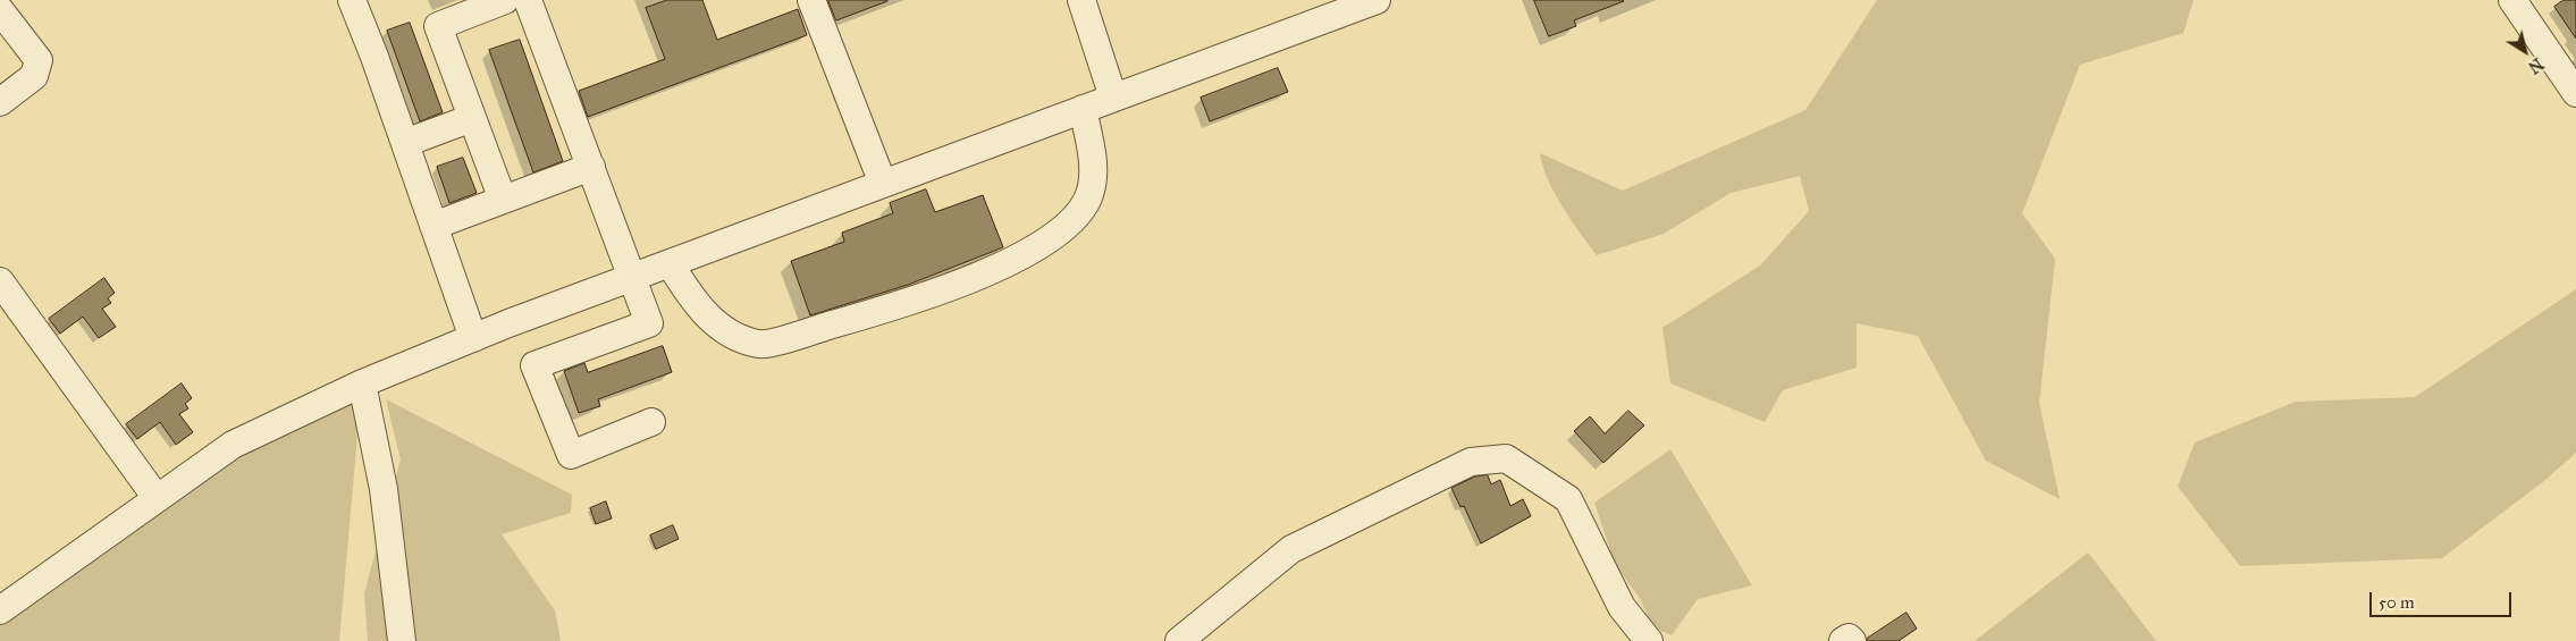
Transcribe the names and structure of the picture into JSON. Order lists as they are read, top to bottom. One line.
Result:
{"scale_bar":"50 m","north":"bottom right"}
